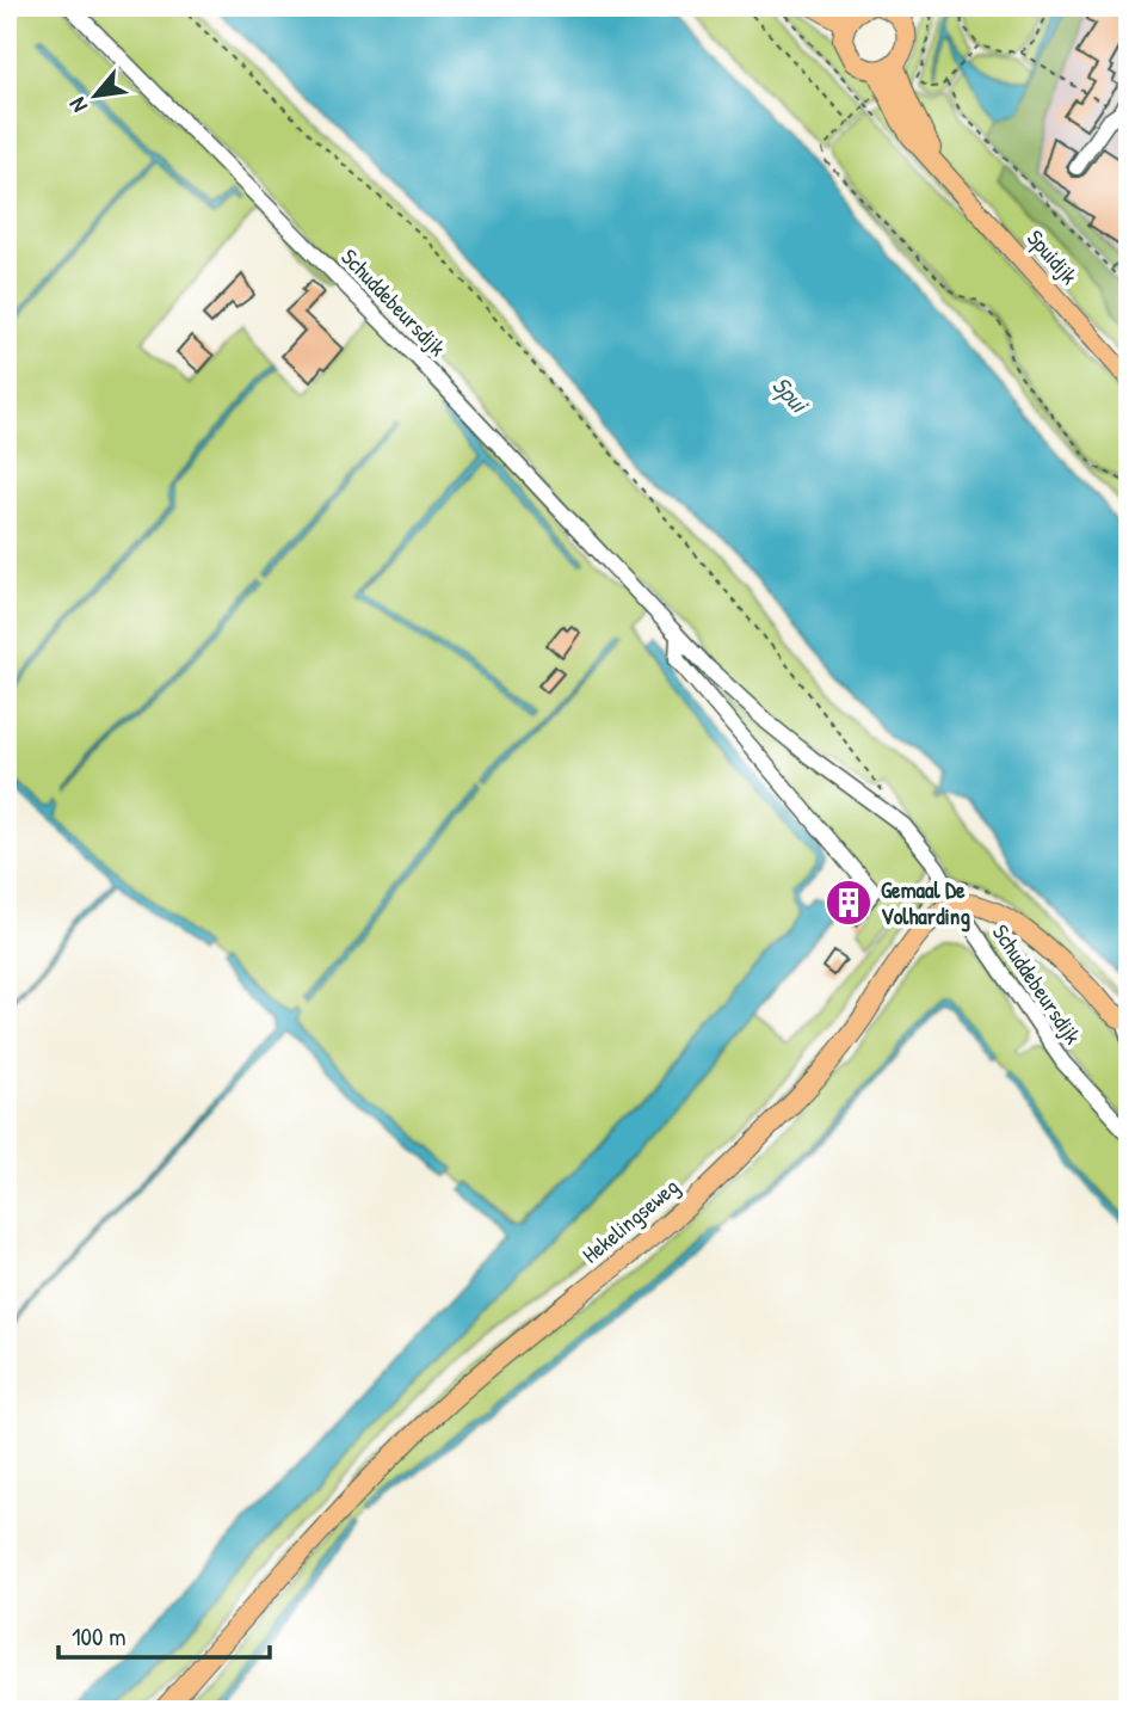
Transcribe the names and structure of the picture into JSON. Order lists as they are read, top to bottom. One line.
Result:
{"streets":{"main road":["Spuidijk","Hekelingseweg"],"street":["Schuddebeursdijk"]},"crossings":[["Schuddebeursdijk","Hekelingseweg"]],"water":["Spui"],"places":{"building":["Gemaal De Volharding"]},"scale_bar":"100 m","north":"bottom left"}
